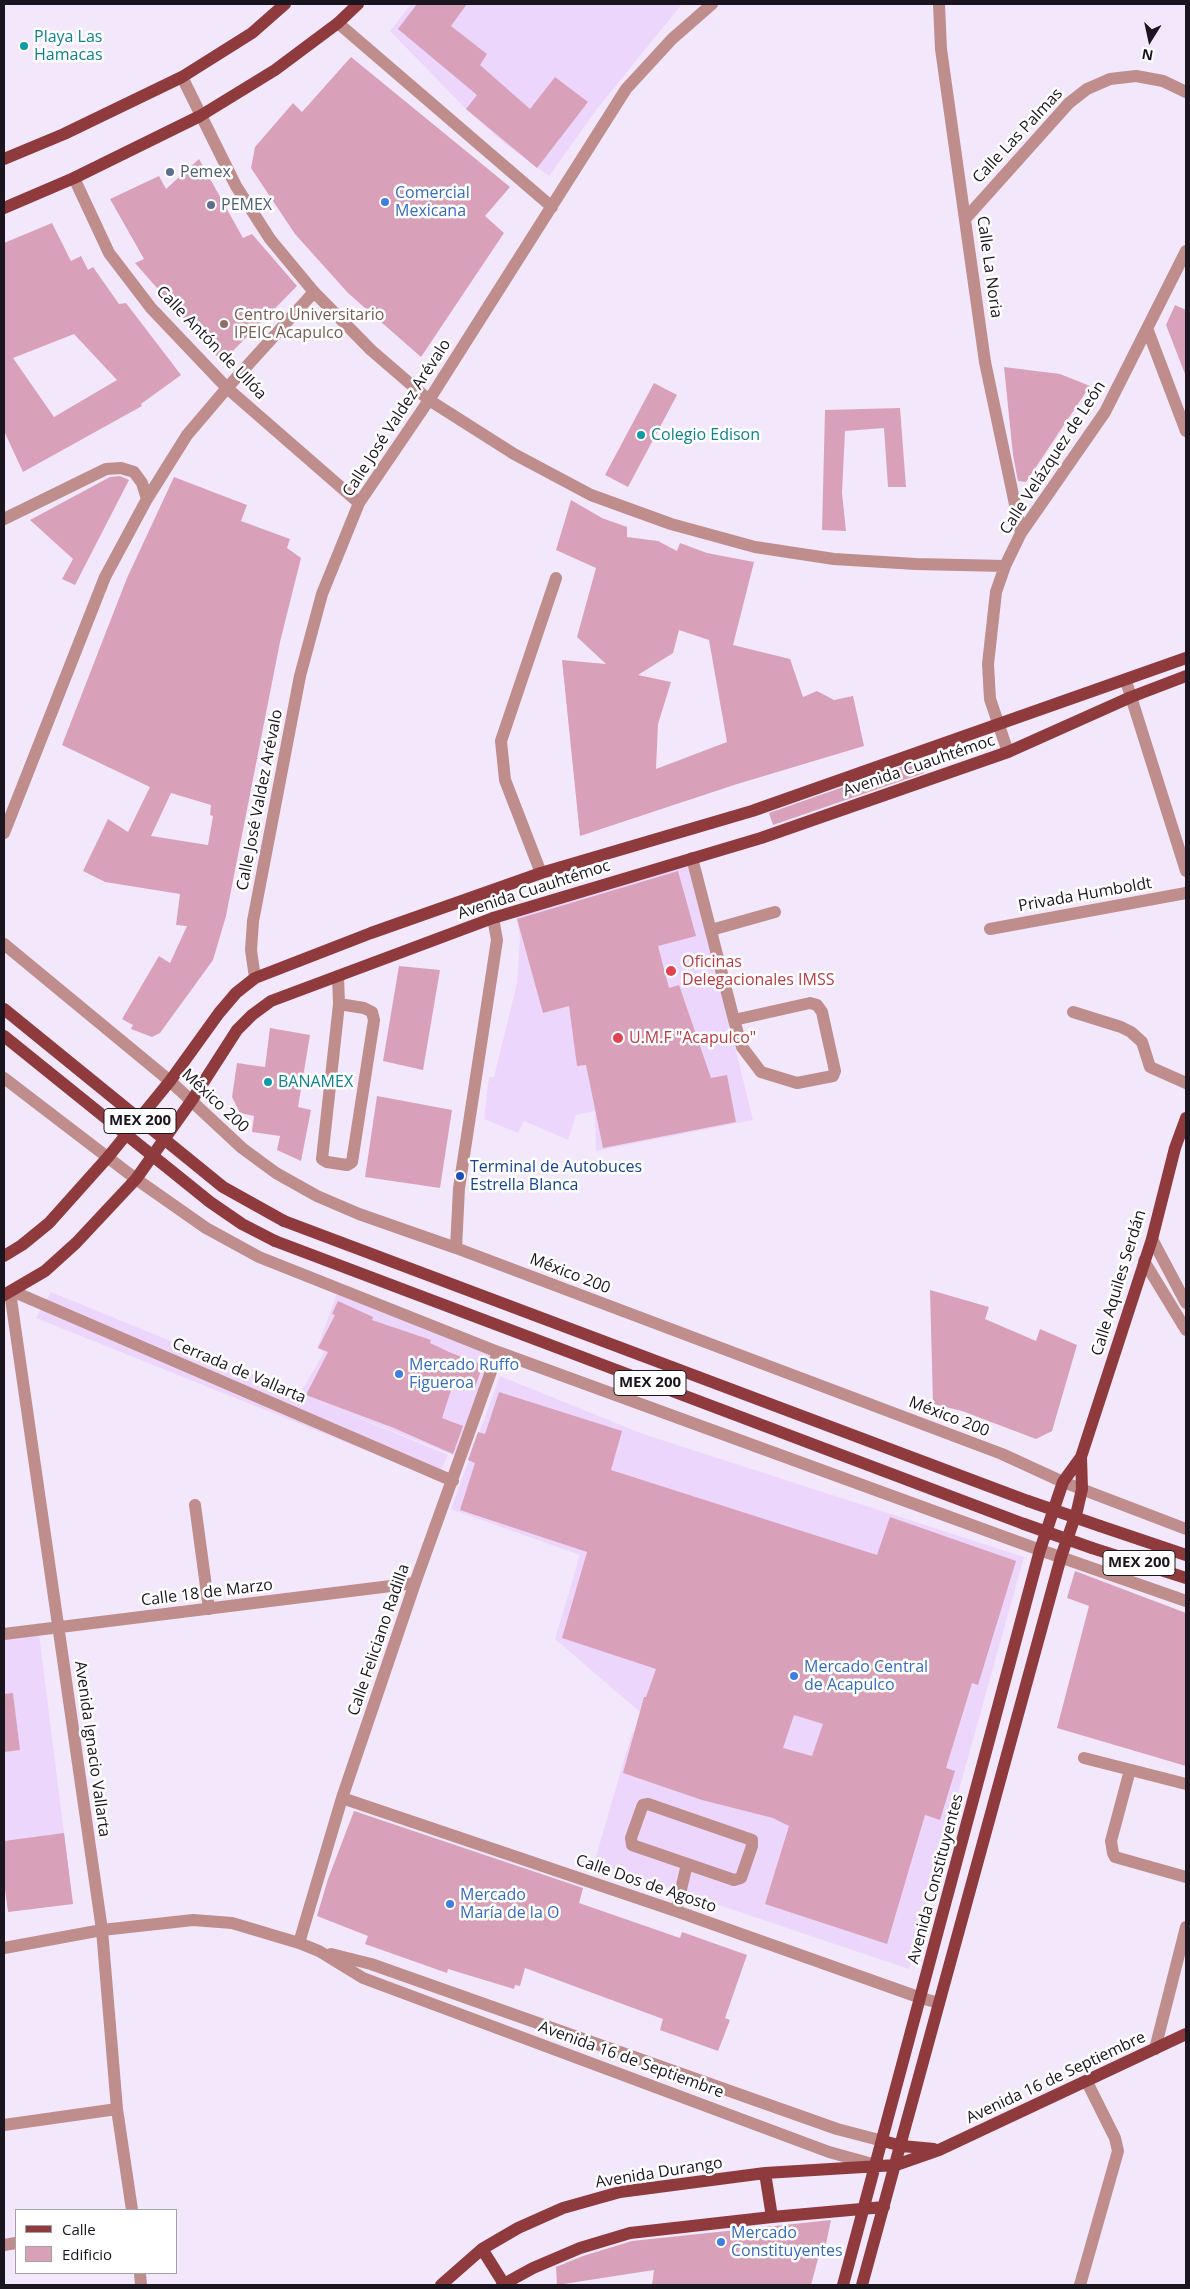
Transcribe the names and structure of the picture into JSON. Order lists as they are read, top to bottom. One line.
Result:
{"streets":{"main road":["Avenida Cuauhtémoc","MEX 200","Calle Aquiles Serdán","Avenida Constituyentes","Avenida 16 de Septiembre","Avenida Durango"],"street":["Calle Las Palmas","Calle La Noria","Calle Antón de Ullóa","Calle José Valdez Arévalo","Calle Velázquez de León","Privada Humboldt","México 200","Cerrada de Vallarta","Calle 18 de Marzo","Calle Feliciano Radilla","Avenida Ignacio Vallarta","Calle Dos de Agosto"]},"crossings":[["Calle Las Palmas","Calle La Noria"],["Calle La Noria","Calle Velázquez de León"],["Calle Antón de Ullóa","Calle José Valdez Arévalo"],["Calle José Valdez Arévalo","Avenida Cuauhtémoc"],["Calle Velázquez de León","Avenida Cuauhtémoc"],["Avenida Cuauhtémoc","México 200"],["Avenida Cuauhtémoc","Cerrada de Vallarta"],["Avenida Cuauhtémoc","Avenida Ignacio Vallarta"],["México 200","Calle Aquiles Serdán"],["México 200","Avenida Constituyentes"],["Calle Aquiles Serdán","Avenida Constituyentes"],["Cerrada de Vallarta","Calle Feliciano Radilla"],["Cerrada de Vallarta","Avenida Ignacio Vallarta"],["Calle 18 de Marzo","Calle Feliciano Radilla"],["Calle 18 de Marzo","Avenida Ignacio Vallarta"],["Calle Feliciano Radilla","Calle Dos de Agosto"],["Calle Feliciano Radilla","Avenida 16 de Septiembre"],["Avenida Ignacio Vallarta","Avenida 16 de Septiembre"],["Avenida Constituyentes","Calle Dos de Agosto"],["Avenida Constituyentes","Avenida 16 de Septiembre"],["Avenida Constituyentes","Avenida Durango"],["Avenida 16 de Septiembre","Avenida Durango"]],"places":["Playa Las Hamacas","Pemex","Comercial Mexicana","PEMEX","Centro Universitario IPEIC Acapulco","Colegio Edison","Oficinas Delegacionales IMSS","U.M.F \"Acapulco\"","BANAMEX","Terminal de Autobuces Estrella Blanca","Mercado Ruffo Figueroa","Mercado Central de Acapulco","Mercado María de la O","Mercado Constituyentes"],"legend":["Calle","Edificio"],"north":"bottom"}
